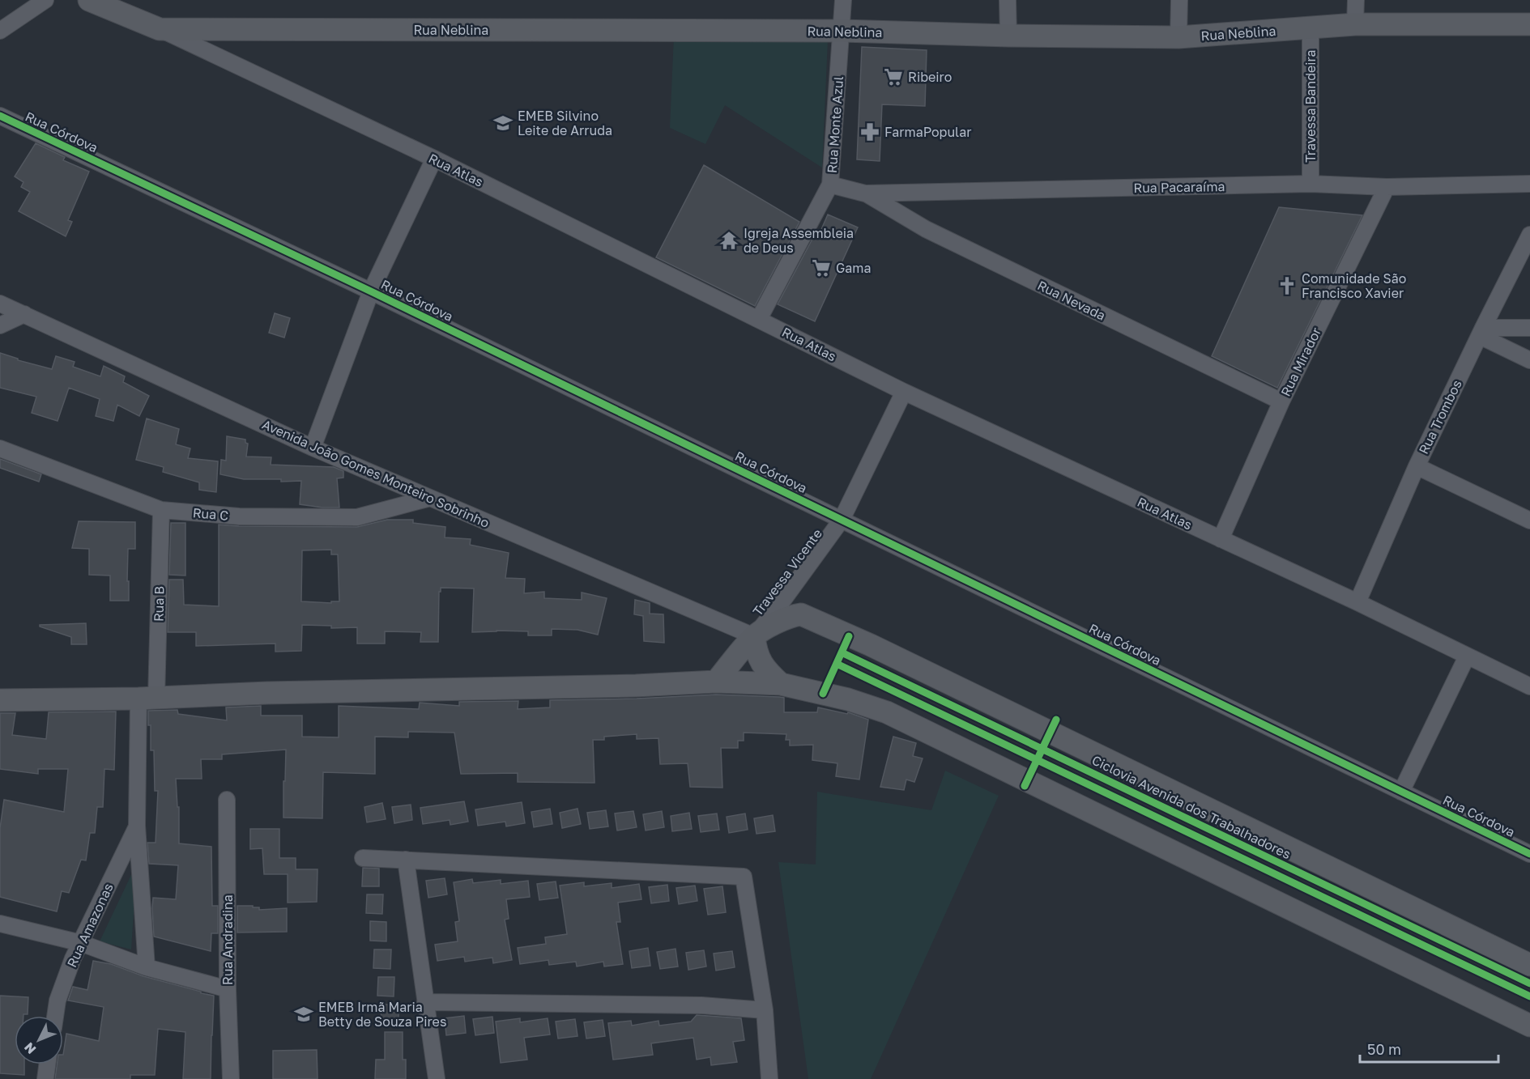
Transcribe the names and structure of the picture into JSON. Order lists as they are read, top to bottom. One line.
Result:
{"streets":{"main road":["Rua Neblina","Rua Atlas","Travessa Vicente"],"street":["Travessa Bandeira","Rua Monte Azul","Rua Córdova","Rua Pacaraíma","Rua Nevada","Rua Mirador","Rua Trombos","Avenida João Gomes Monteiro Sobrinho","Rua C","Rua B","Rua Amazonas","Rua Andradina"],"cycle path":["Ciclovia Avenida dos Trabalhadores"]},"crossings":[["Rua Neblina","Travessa Bandeira"],["Rua Neblina","Rua Monte Azul"],["Rua Neblina","Rua Atlas"],["Travessa Bandeira","Rua Pacaraíma"],["Rua Monte Azul","Rua Atlas"],["Rua Monte Azul","Rua Pacaraíma"],["Rua Córdova","Travessa Vicente"],["Rua Atlas","Rua Mirador"],["Rua Atlas","Rua Trombos"],["Rua Atlas","Travessa Vicente"],["Rua Pacaraíma","Rua Nevada"],["Rua Pacaraíma","Rua Mirador"],["Rua Nevada","Rua Mirador"],["Avenida João Gomes Monteiro Sobrinho","Rua C"],["Avenida João Gomes Monteiro Sobrinho","Travessa Vicente"],["Rua C","Rua B"],["Rua B","Rua Amazonas"]],"places":{"supermarket":["Ribeiro","Gama"],"school or university":["EMEB Silvino Leite de Arruda","EMEB Irmã Maria Betty de Souza Pires"],"pharmacy":["FarmaPopular"],"temple":["Igreja Assembleia de Deus"],"church":["Comunidade São Francisco Xavier"]},"scale_bar":"50 m","north":"bottom left"}
